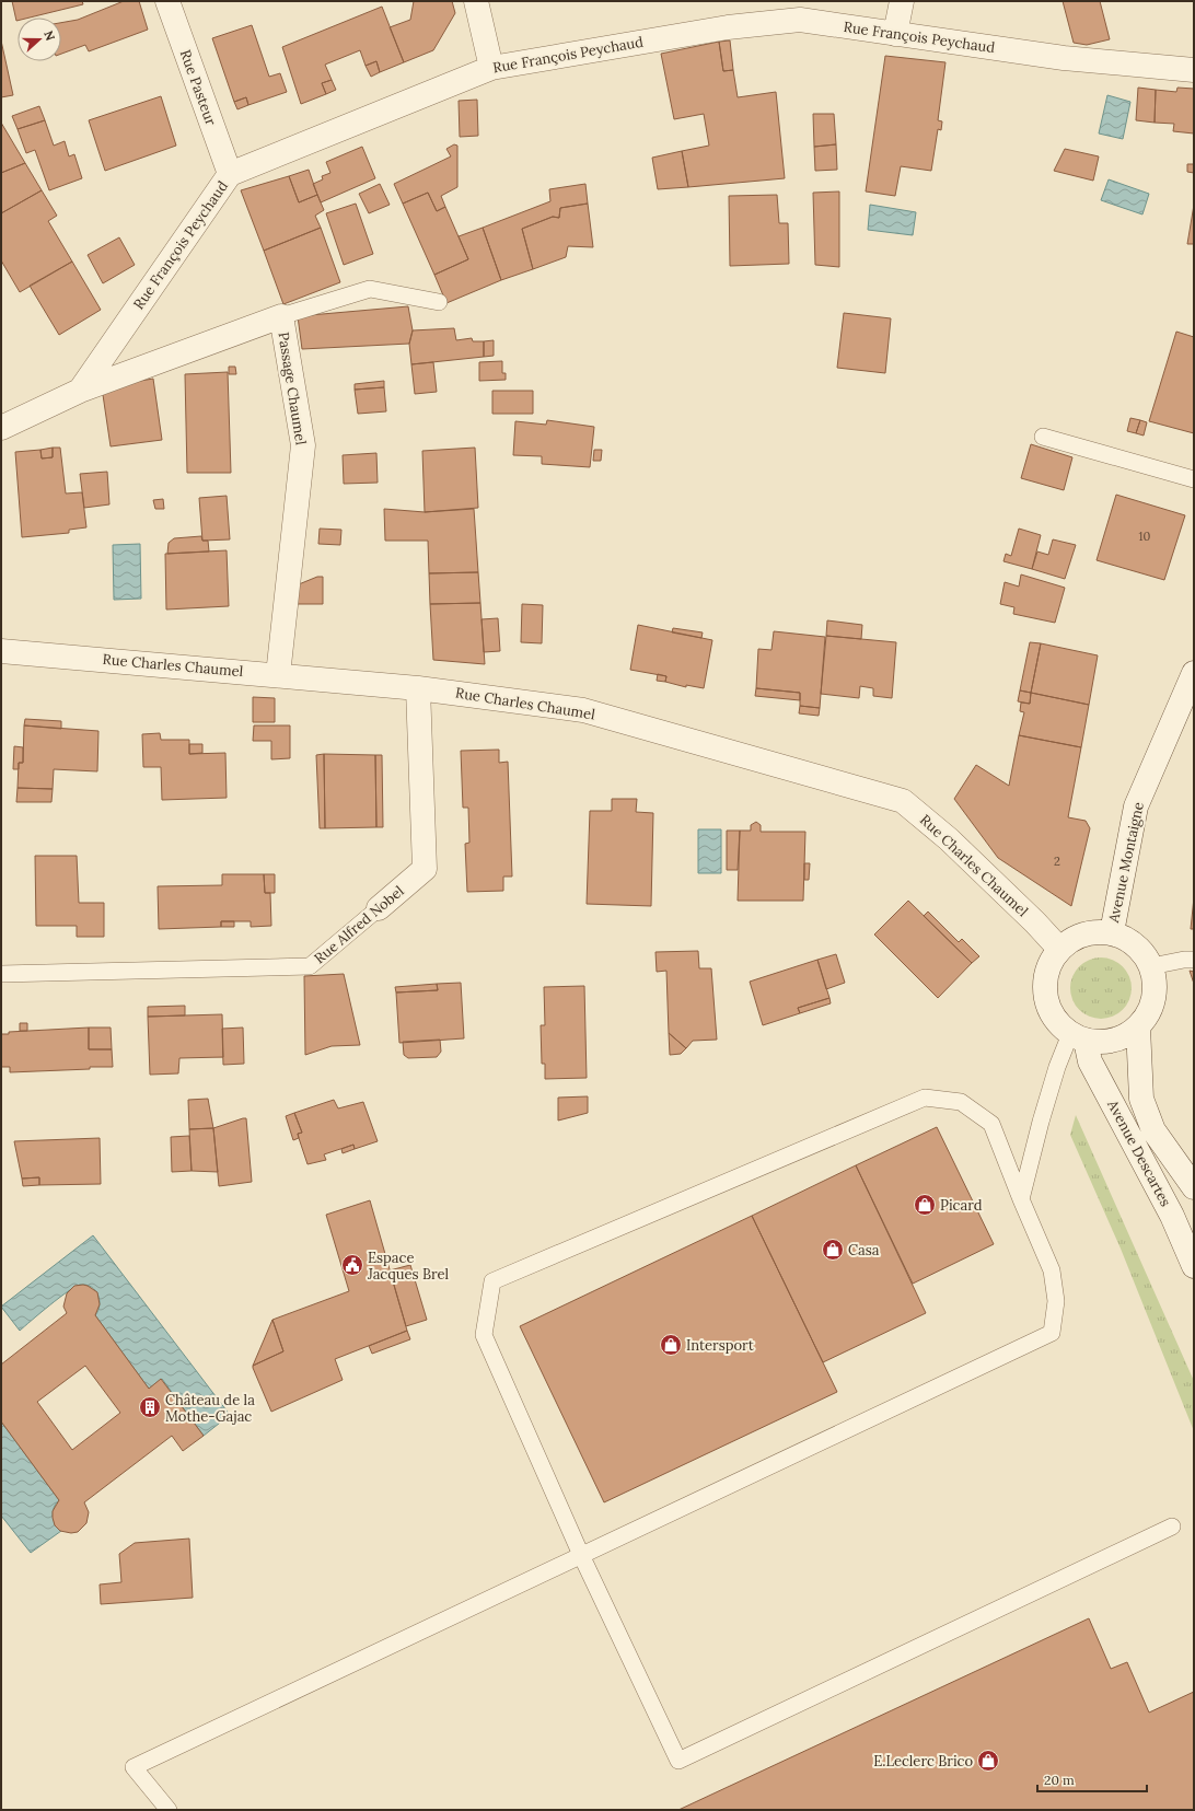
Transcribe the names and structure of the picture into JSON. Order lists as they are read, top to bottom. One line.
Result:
{"streets":{"street":["Rue François Peychaud","Rue Pasteur","Passage Chaumel","Rue Charles Chaumel","Avenue Montaigne","Rue Alfred Nobel","Avenue Descartes"]},"crossings":[["Rue François Peychaud","Rue Pasteur"],["Rue François Peychaud","Passage Chaumel"],["Passage Chaumel","Rue Charles Chaumel"],["Rue Charles Chaumel","Avenue Montaigne"],["Rue Charles Chaumel","Rue Alfred Nobel"],["Rue Charles Chaumel","Avenue Descartes"],["Avenue Montaigne","Avenue Descartes"]],"places":{"shop":["Picard","Casa","Intersport","E.Leclerc Brico"],"public building":["Espace Jacques Brel"],"building":["Château de la Mothe-Gajac"]},"house_numbers":["10","2"],"scale_bar":"20 m","north":"right"}
